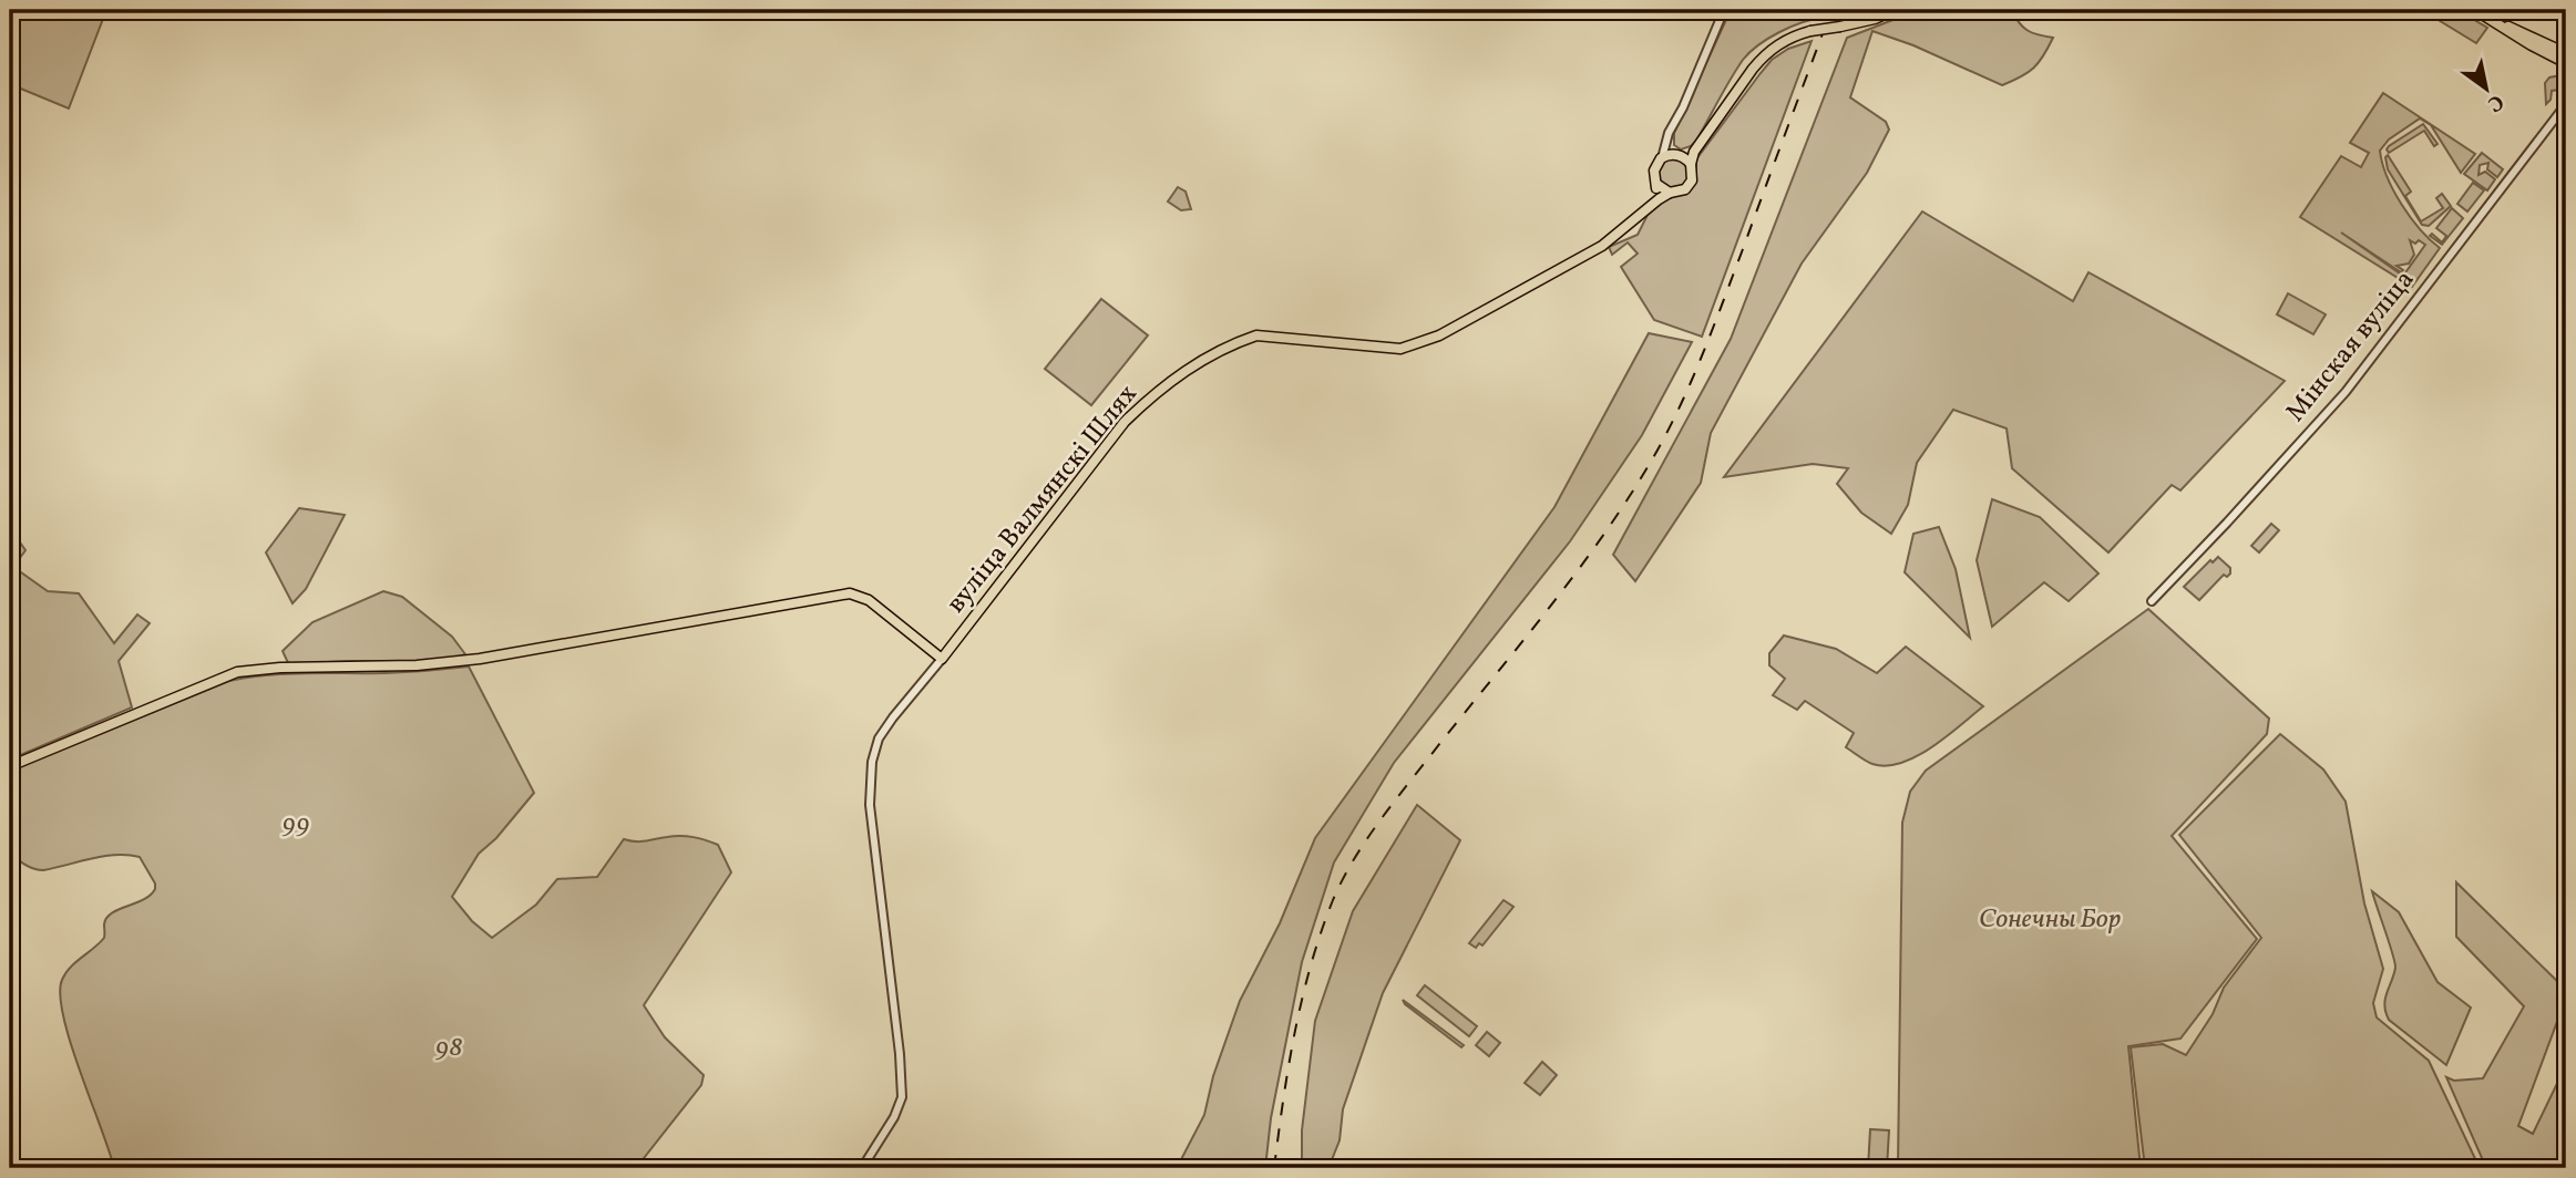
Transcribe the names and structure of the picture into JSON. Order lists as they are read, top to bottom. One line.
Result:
{"streets":{"main road":["вуліца Валмянскі Шлях"],"street":["Мінская вуліца"]},"parks":["99","Сонечны Бор","98"],"north":"bottom right"}
